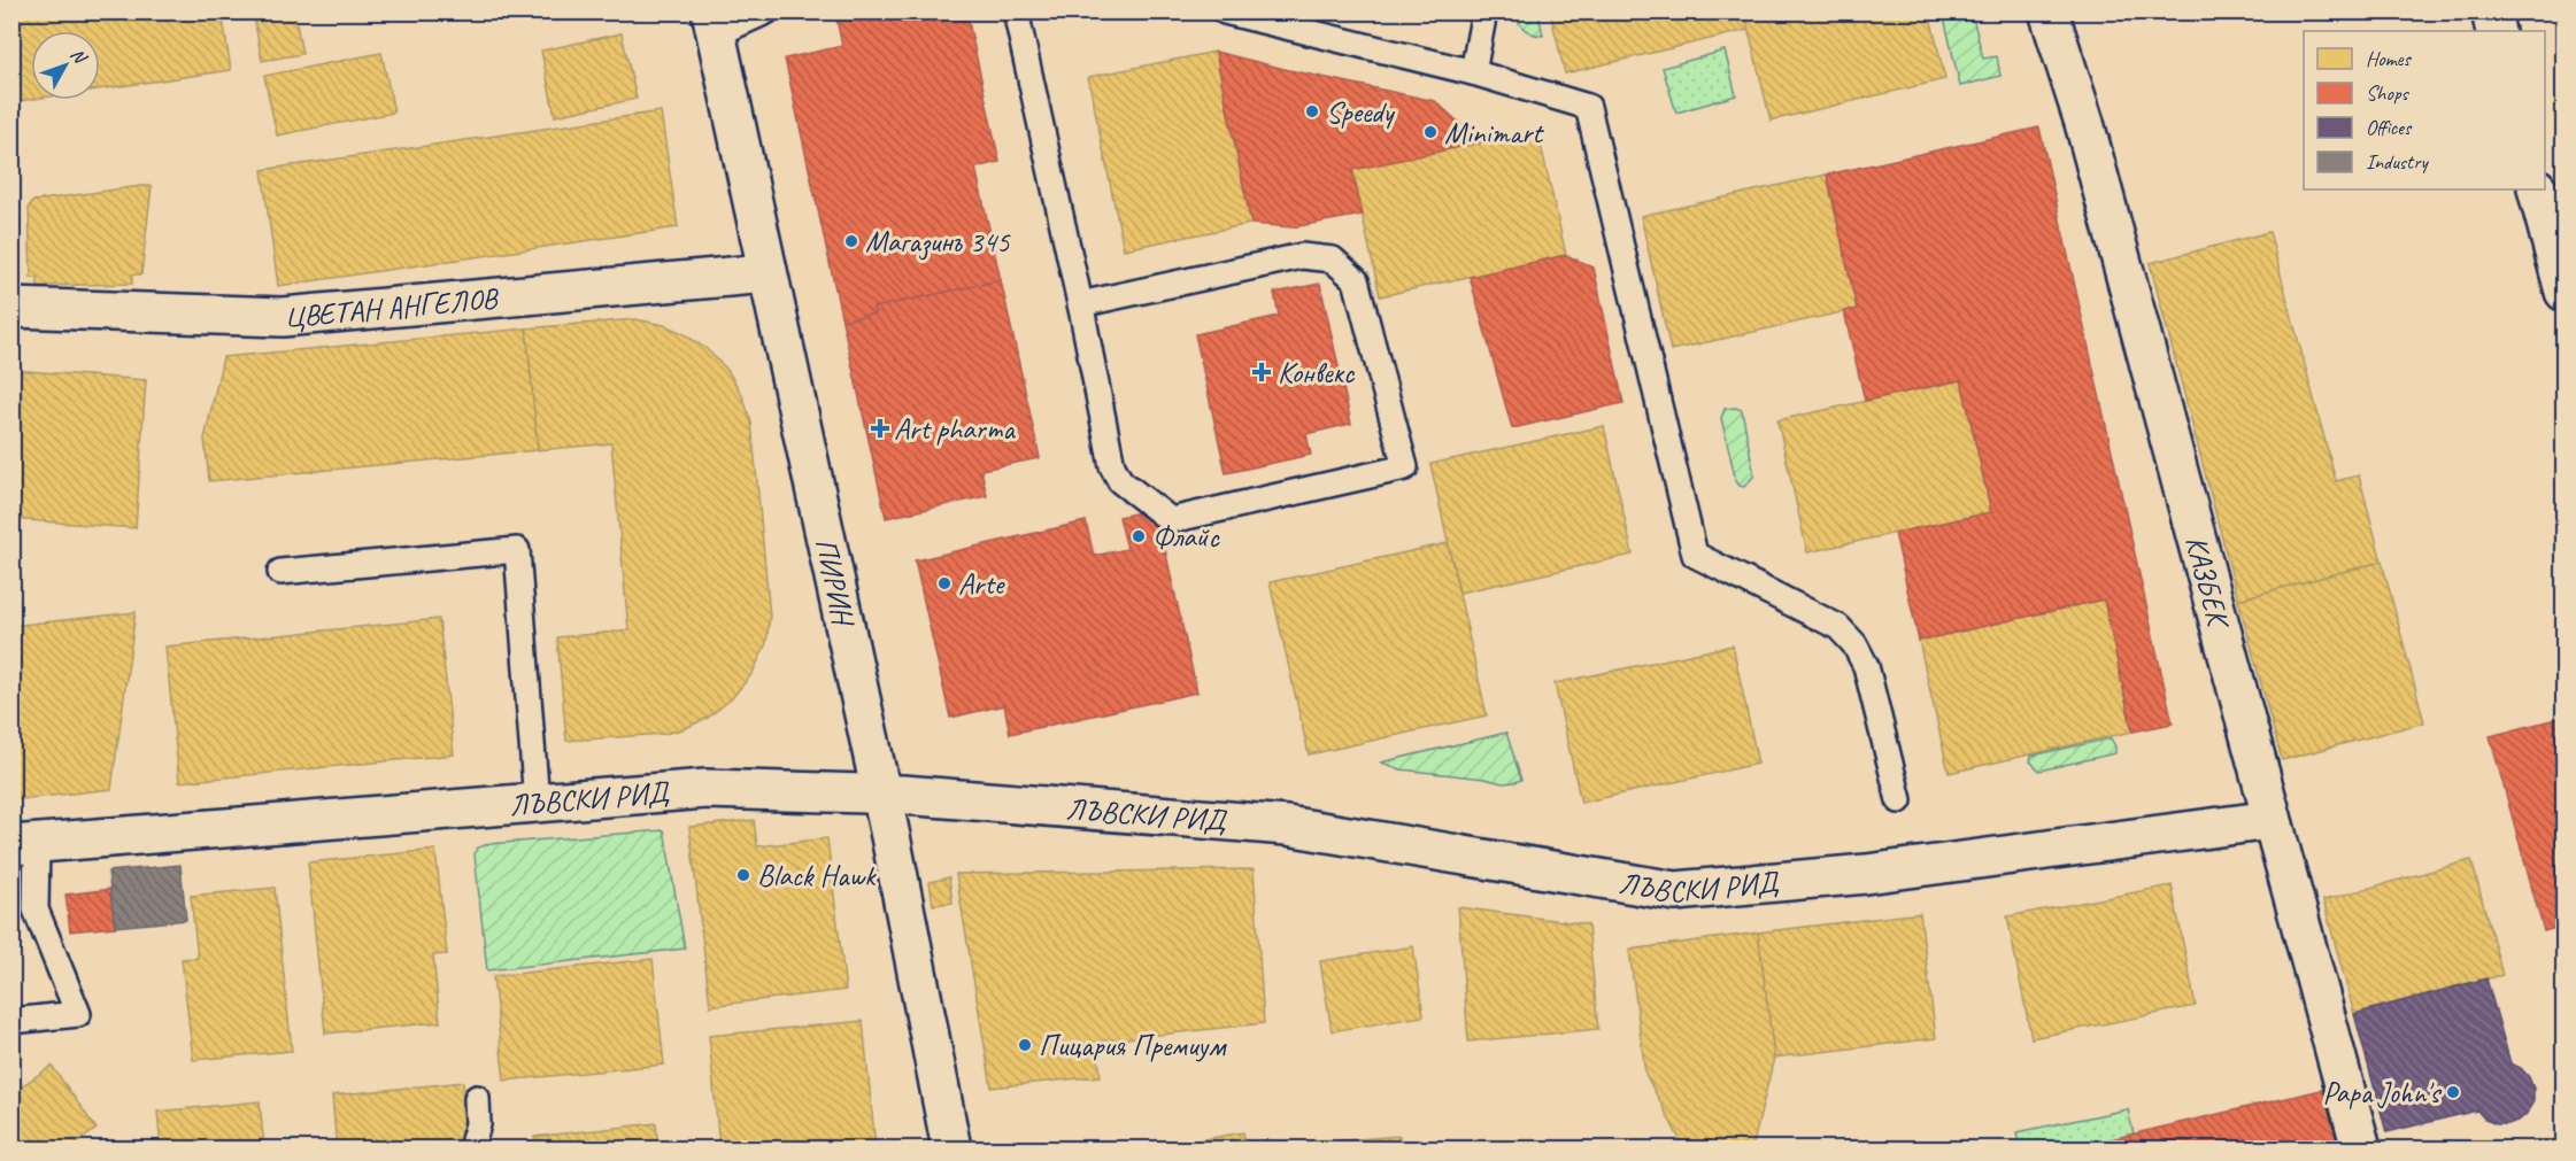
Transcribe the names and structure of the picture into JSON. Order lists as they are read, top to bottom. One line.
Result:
{"streets":{"street":["ЦВЕТАН АНГЕЛОВ","ПИРИН","КАЗБЕК","ЛЪВСКИ РИД"]},"crossings":[["ЦВЕТАН АНГЕЛОВ","ПИРИН"],["ПИРИН","ЛЪВСКИ РИД"],["КАЗБЕК","ЛЪВСКИ РИД"]],"places":{"other":["Speedy","Minimart","Магазинъ 345","Флайс","Arte","Black Hawk","Пицария Премиум","Papa John's"],"health":["Конвекс","Art pharma"]},"legend":["Homes","Shops","Offices","Industry"],"north":"top right"}
